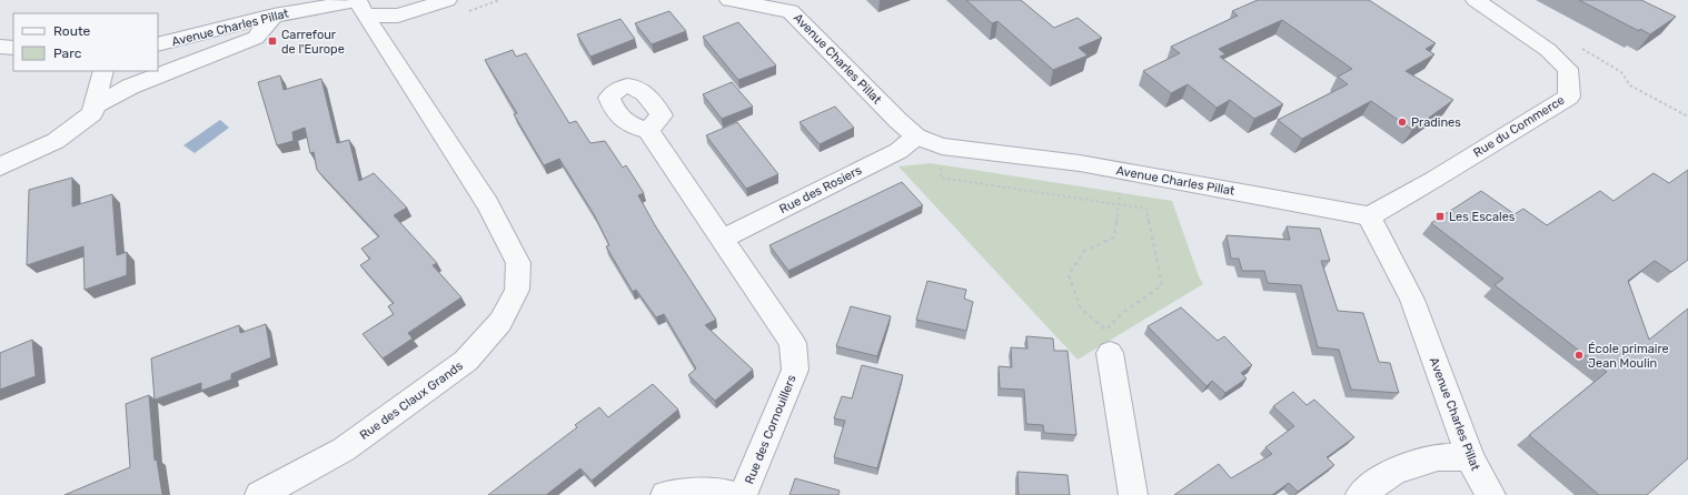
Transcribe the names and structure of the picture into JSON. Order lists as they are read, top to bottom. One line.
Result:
{"streets":{"street":["Avenue Charles Pillat","Rue du Commerce","Rue des Rosiers","Rue des Claux Grands","Rue des Cornouillers"]},"crossings":[["Avenue Charles Pillat","Rue du Commerce"],["Avenue Charles Pillat","Rue des Rosiers"],["Avenue Charles Pillat","Rue des Claux Grands"],["Rue des Rosiers","Rue des Cornouillers"]],"places":{"transit":["Carrefour de l'Europe","Les Escales"],"other":["Pradines","École primaire Jean Moulin"]},"legend":["Route","Parc"]}
